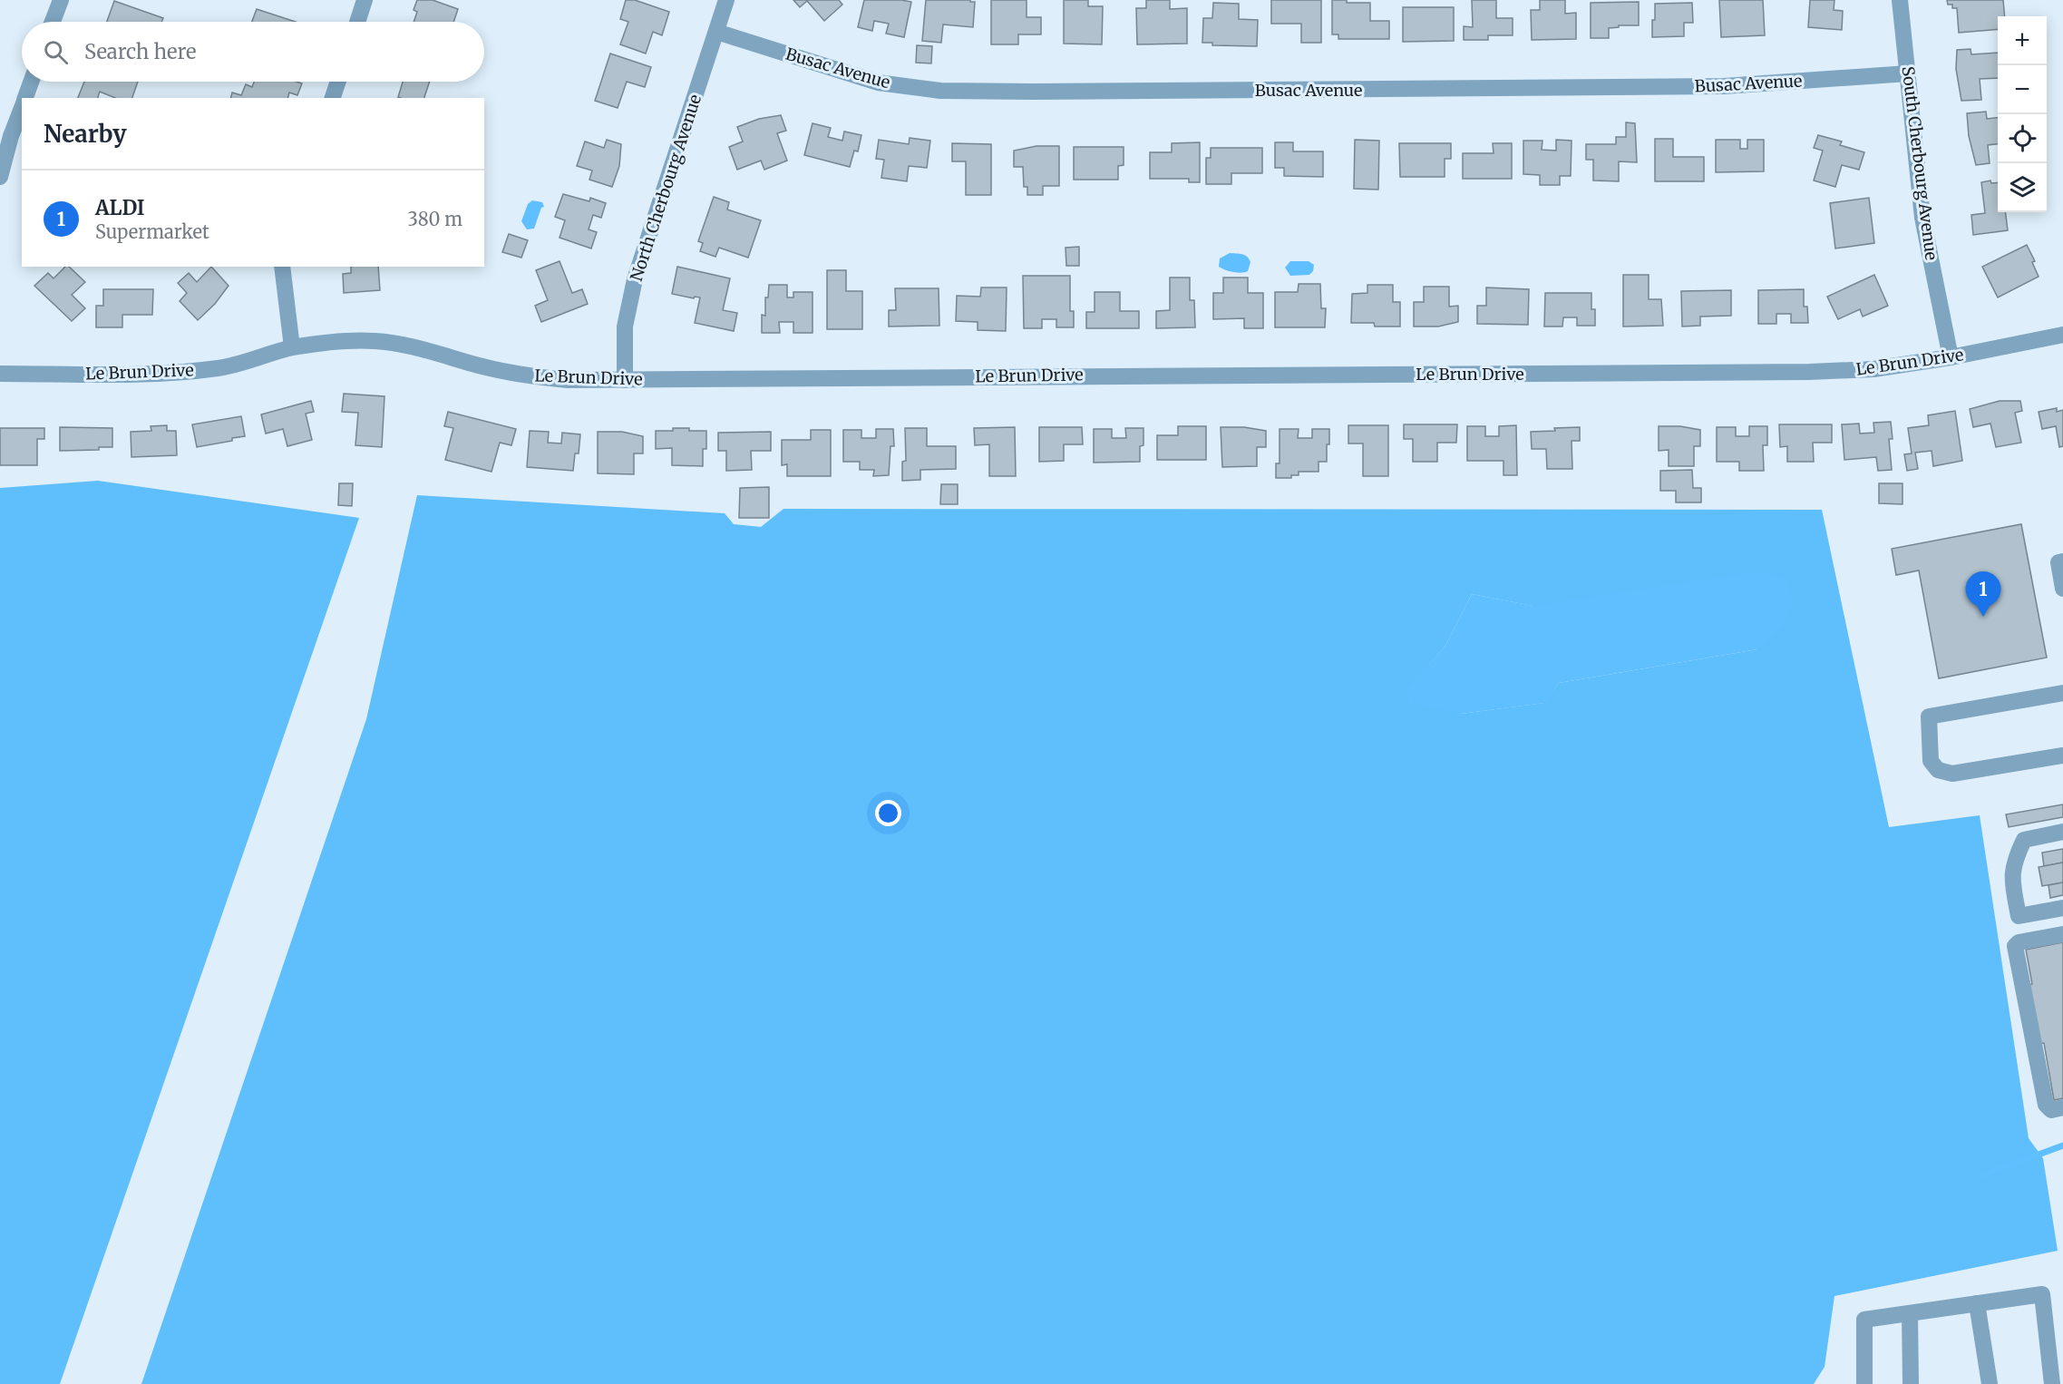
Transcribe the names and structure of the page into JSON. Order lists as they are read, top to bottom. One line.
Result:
{"streets":{"street":["Busac Avenue","South Cherbourg Avenue","North Cherbourg Avenue","Le Brun Drive"]},"crossings":[["Busac Avenue","South Cherbourg Avenue"],["Busac Avenue","North Cherbourg Avenue"],["South Cherbourg Avenue","Le Brun Drive"],["North Cherbourg Avenue","Le Brun Drive"]],"page":{"map_buttons":["+","−"],"search":"Search here","heading":"Nearby","list":[{"mark":"1","name":"ALDI","note":"Supermarket","value":"380 m"}],"pins":"1"}}
